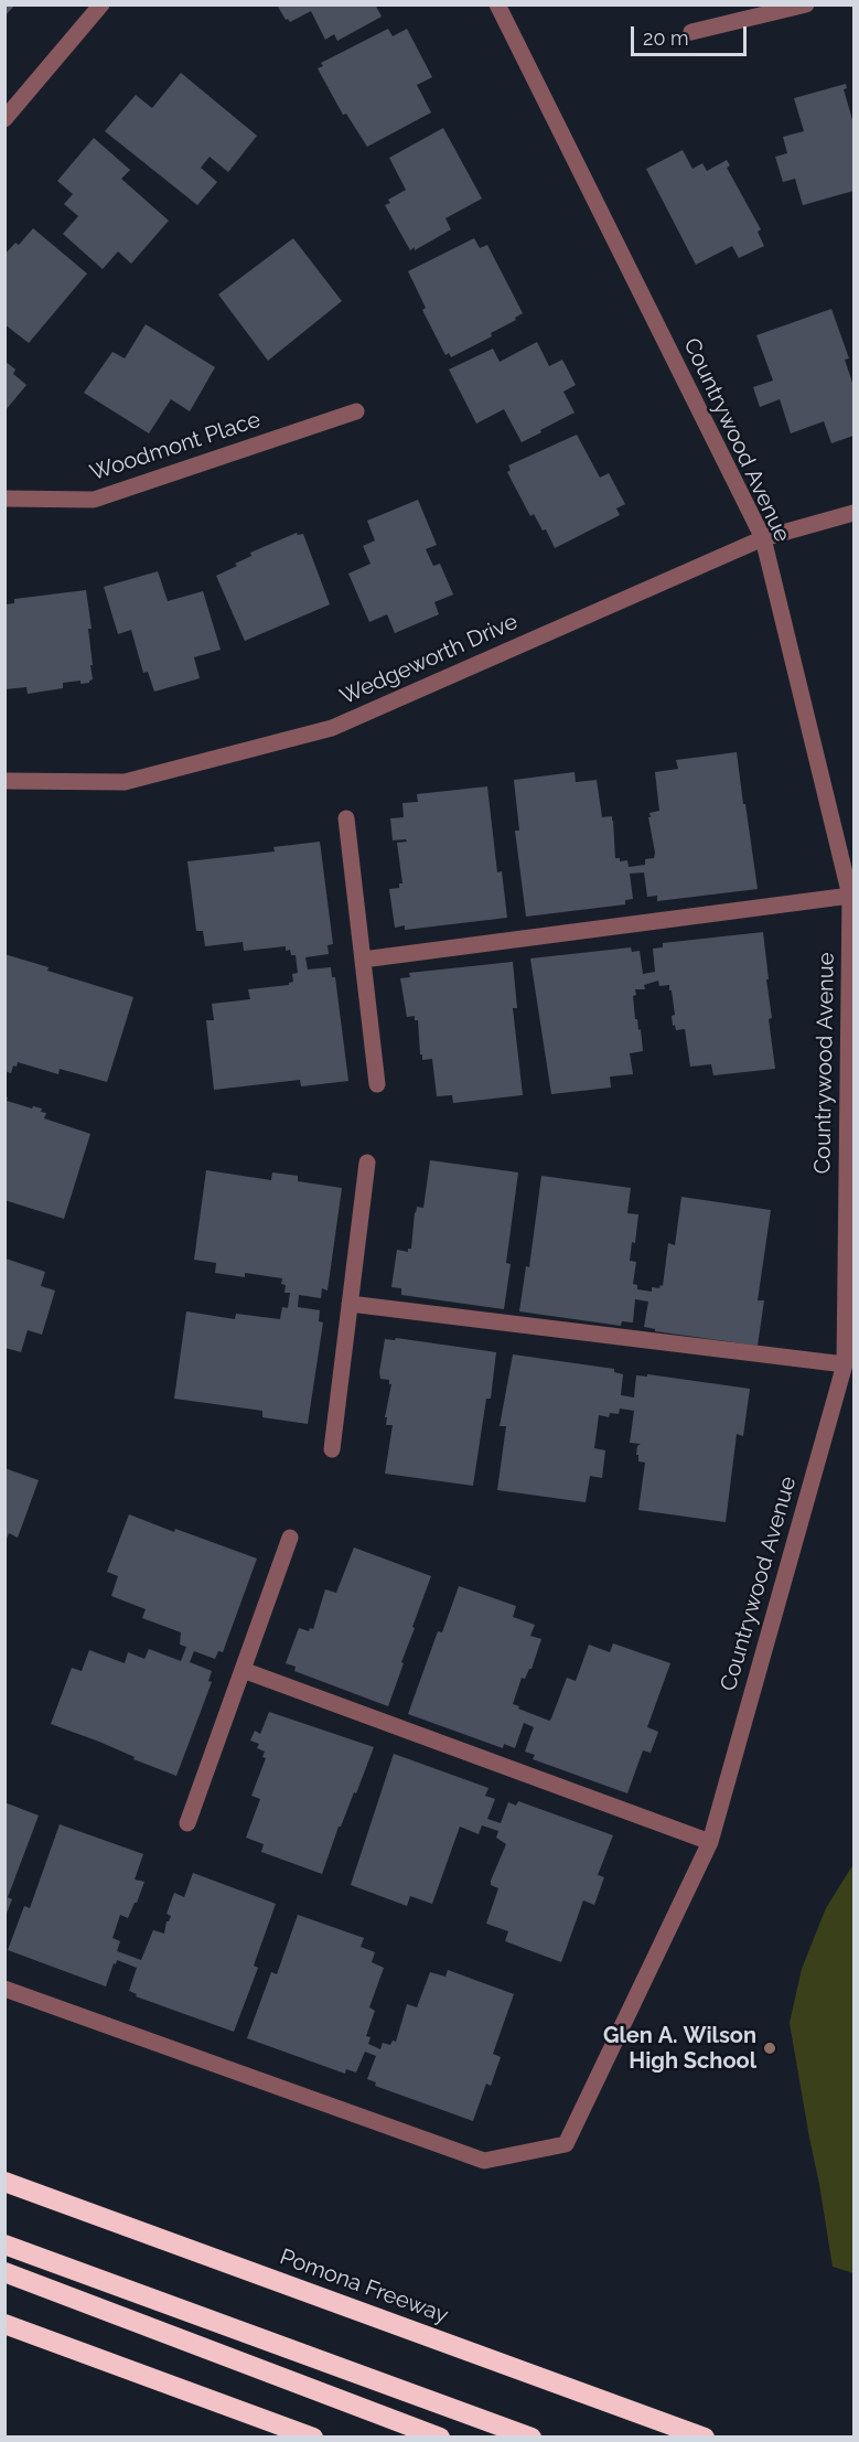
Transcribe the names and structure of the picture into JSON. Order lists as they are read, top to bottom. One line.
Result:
{"streets":{"highway":["Pomona Freeway"],"street":["Countrywood Avenue","Woodmont Place","Wedgeworth Drive"]},"crossings":[["Countrywood Avenue","Wedgeworth Drive"]],"places":["Glen A. Wilson High School"],"scale_bar":"20 m"}
